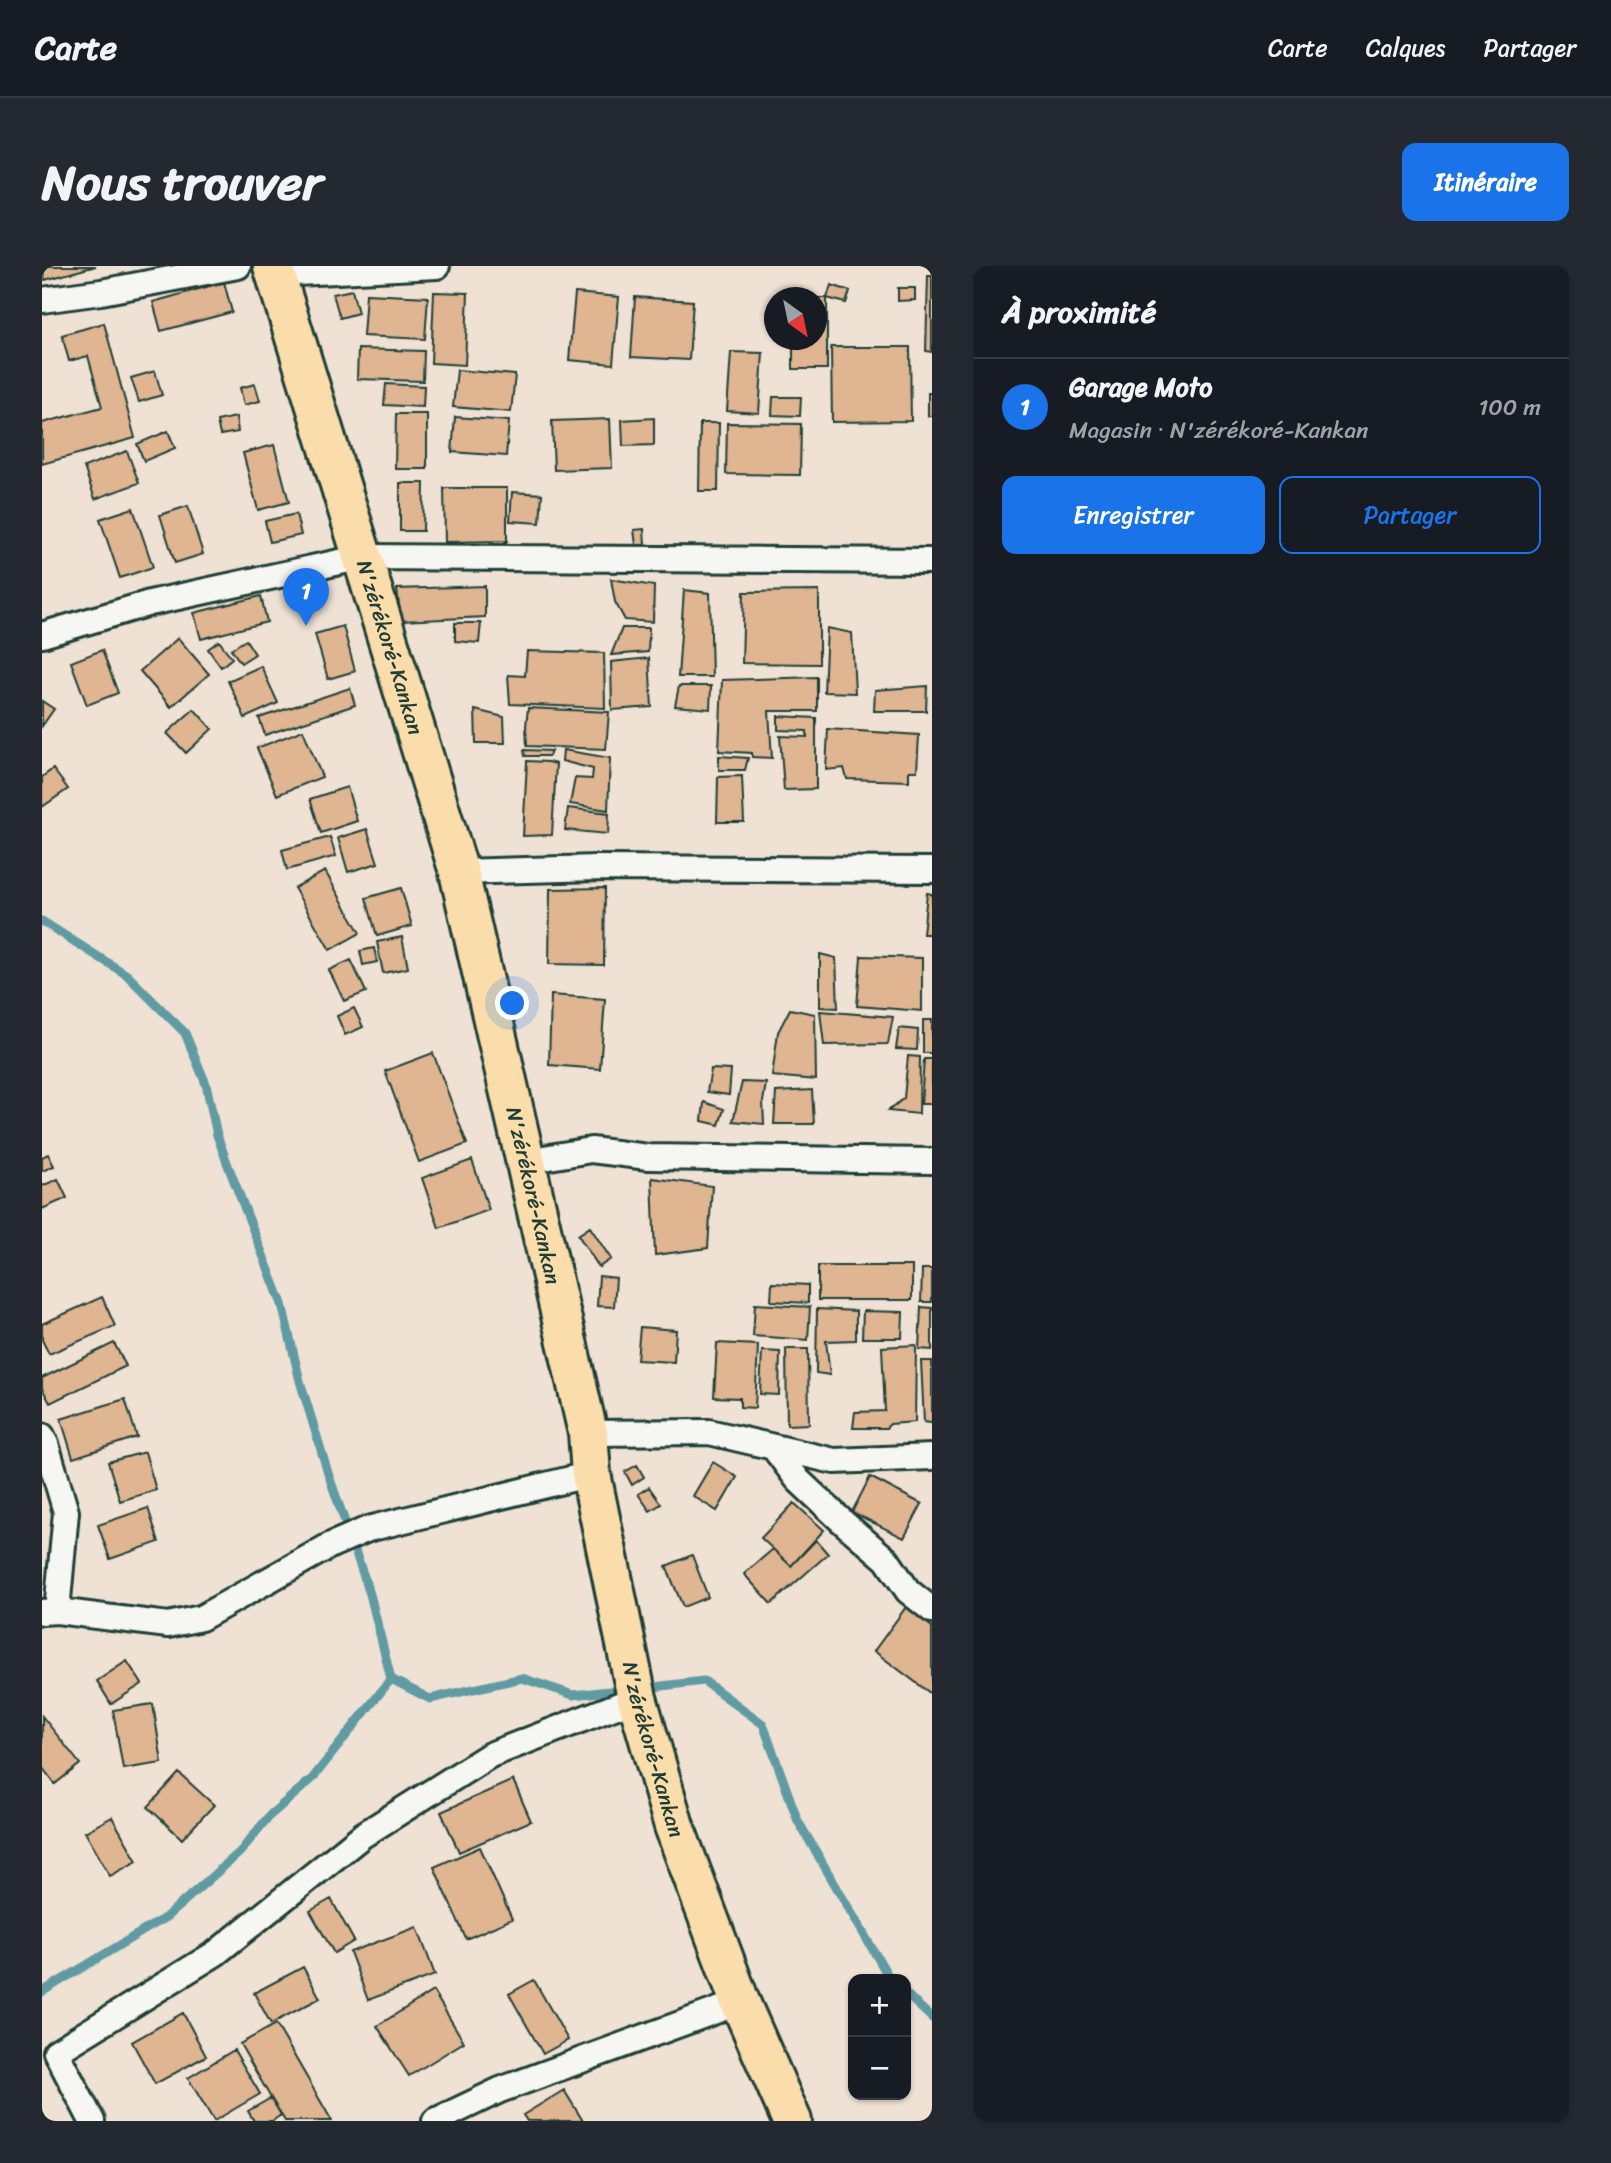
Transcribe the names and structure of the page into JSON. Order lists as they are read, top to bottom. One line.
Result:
{"streets":{"highway":["N'zérékoré-Kankan"]},"north":"bottom right","page":{"header":"Carte","nav":["Carte","Calques","Partager"],"title":"Nous trouver","buttons":["Itinéraire",["Enregistrer","Partager"]],"heading":"À proximité","list":[{"mark":"1","name":"Garage Moto","note":"Magasin · N'zérékoré-Kankan","value":"100 m"}],"pins":"1","map_buttons":["+","−"]}}
